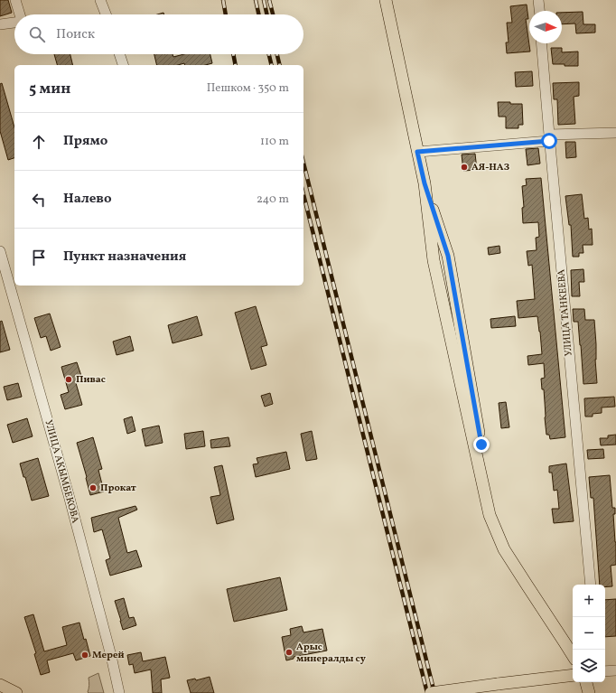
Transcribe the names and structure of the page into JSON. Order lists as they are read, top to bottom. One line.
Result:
{"streets":{"street":["УЛИЦА ТАНКЕЕВА","УЛИЦА АКЫМБЕКОВА"]},"places":["АЯ-НАЗ","Пивас","Прокат","Арыс минералды су","Мерей"],"north":"right","page":{"search":"Поиск","heading":["5 мин","Пешком · 350 m"],"list":[["Прямо","110 m"],["Налево","240 m"],"Пункт назначения"],"map_buttons":["+","−"]}}
